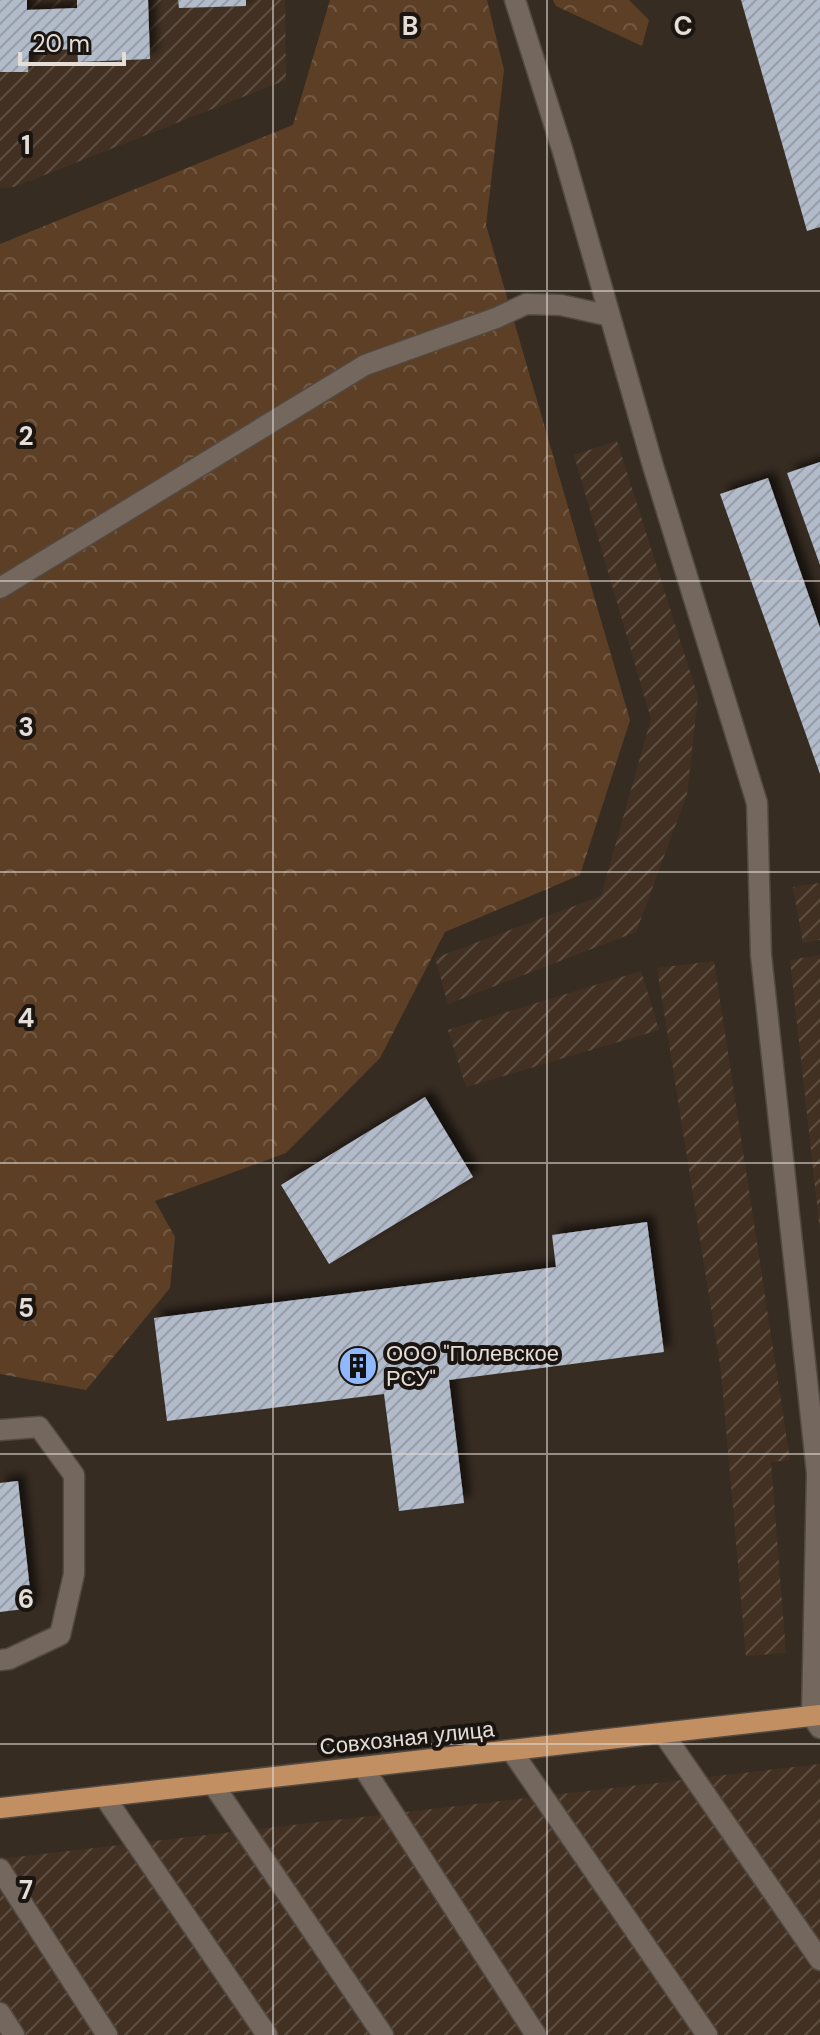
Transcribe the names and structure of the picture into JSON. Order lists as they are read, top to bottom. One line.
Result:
{"streets":{"main road":["Совхозная улица"]},"places":{"building":["ООО \"Полевское РСУ\""]},"scale_bar":"20 m","grid":{"columns":["B","C"],"rows":["1","2","3","4","5","6","7"]}}
